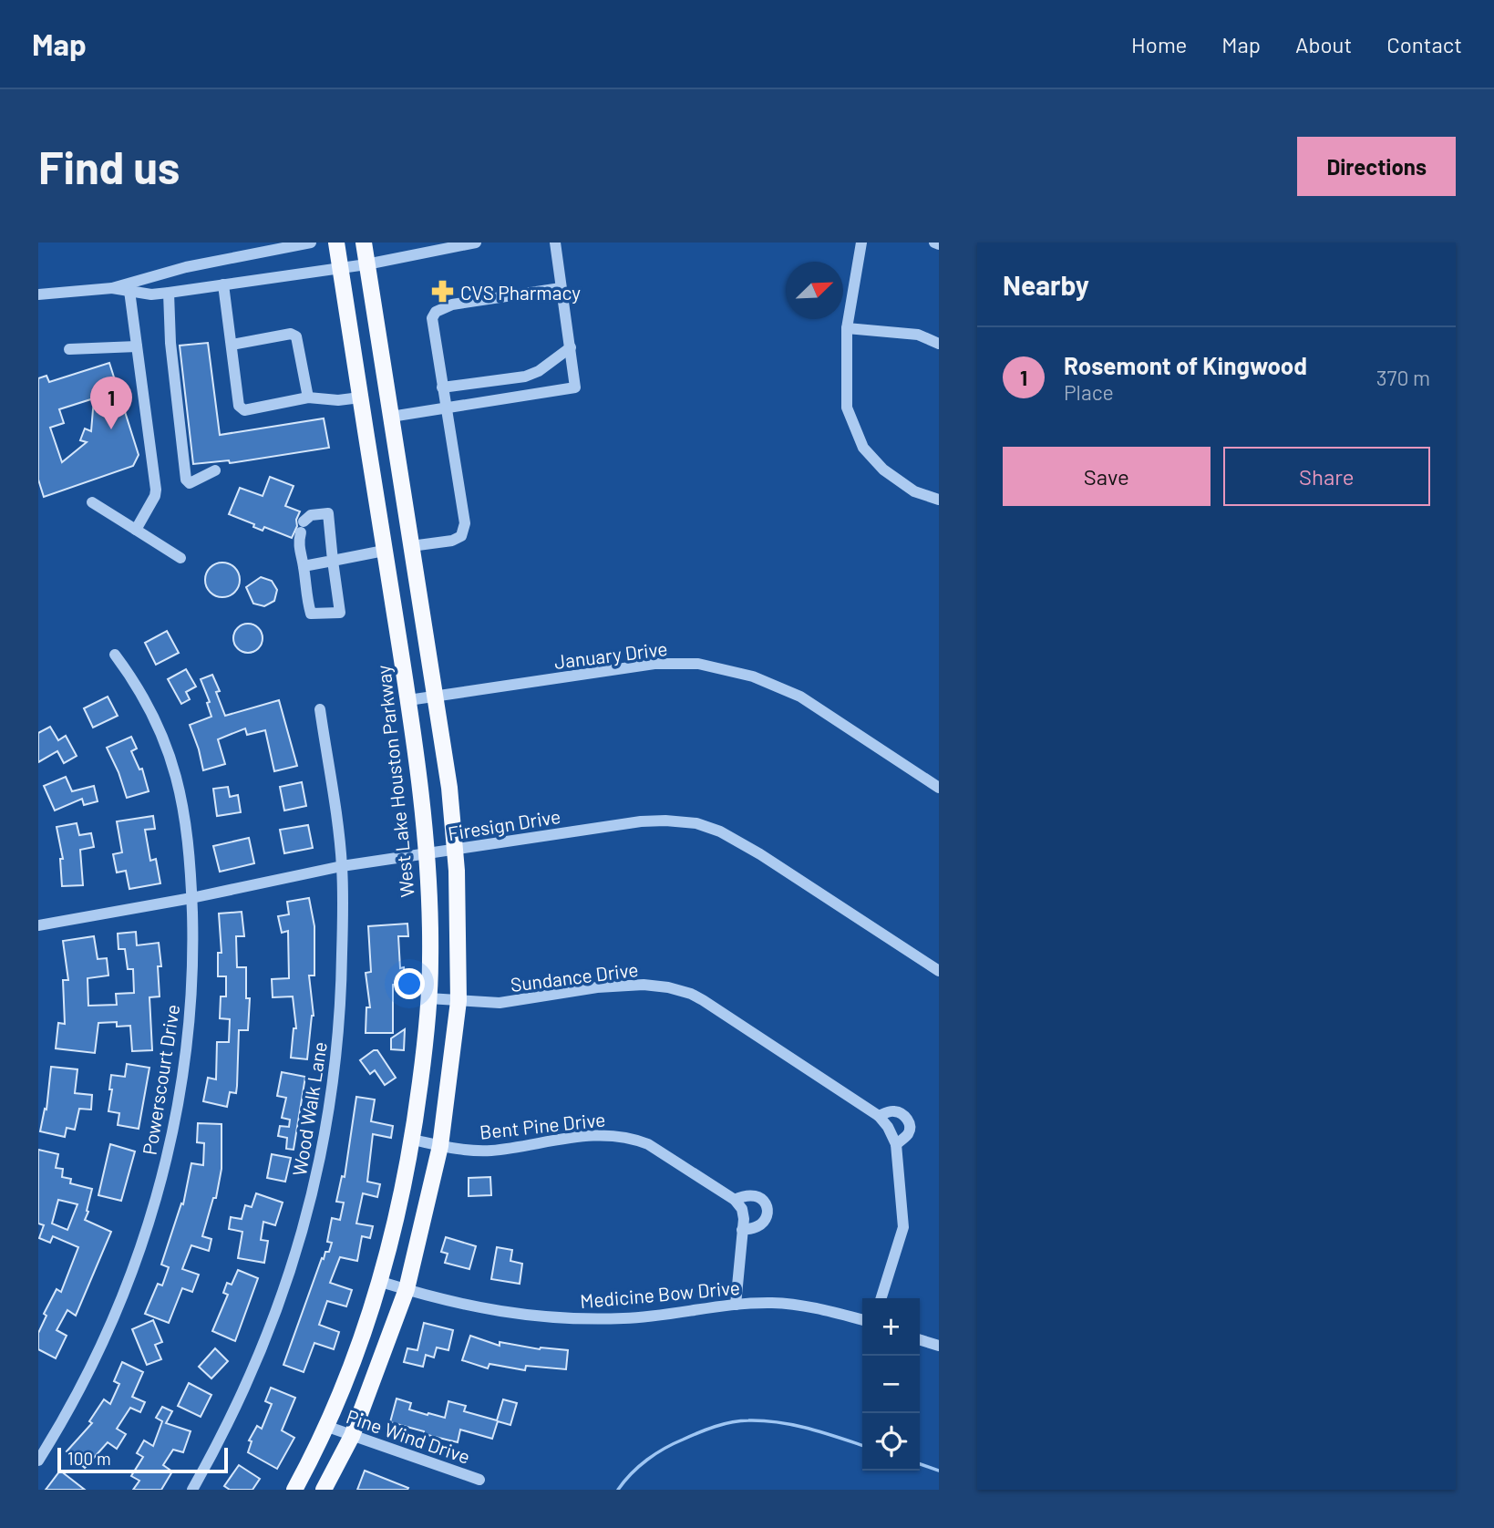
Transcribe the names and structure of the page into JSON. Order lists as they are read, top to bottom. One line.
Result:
{"streets":{"main road":["West Lake Houston Parkway"],"street":["January Drive","Firesign Drive","Sundance Drive","Powerscourt Drive","Wood Walk Lane","Bent Pine Drive","Medicine Bow Drive","Pine Wind Drive"]},"crossings":[["January Drive","West Lake Houston Parkway"],["West Lake Houston Parkway","Firesign Drive"],["West Lake Houston Parkway","Sundance Drive"],["West Lake Houston Parkway","Bent Pine Drive"],["West Lake Houston Parkway","Medicine Bow Drive"],["West Lake Houston Parkway","Pine Wind Drive"],["Firesign Drive","Powerscourt Drive"],["Firesign Drive","Wood Walk Lane"]],"places":{"pharmacy":["CVS Pharmacy"]},"scale_bar":"100 m","north":"top right","page":{"header":"Map","nav":["Home","Map","About","Contact"],"buttons":["Directions",["Save","Share"]],"title":"Find us","heading":"Nearby","list":[{"mark":"1","name":"Rosemont of Kingwood","note":"Place","value":"370 m"}],"pins":"1","map_buttons":["+","−"],"scale":"100 m"}}
